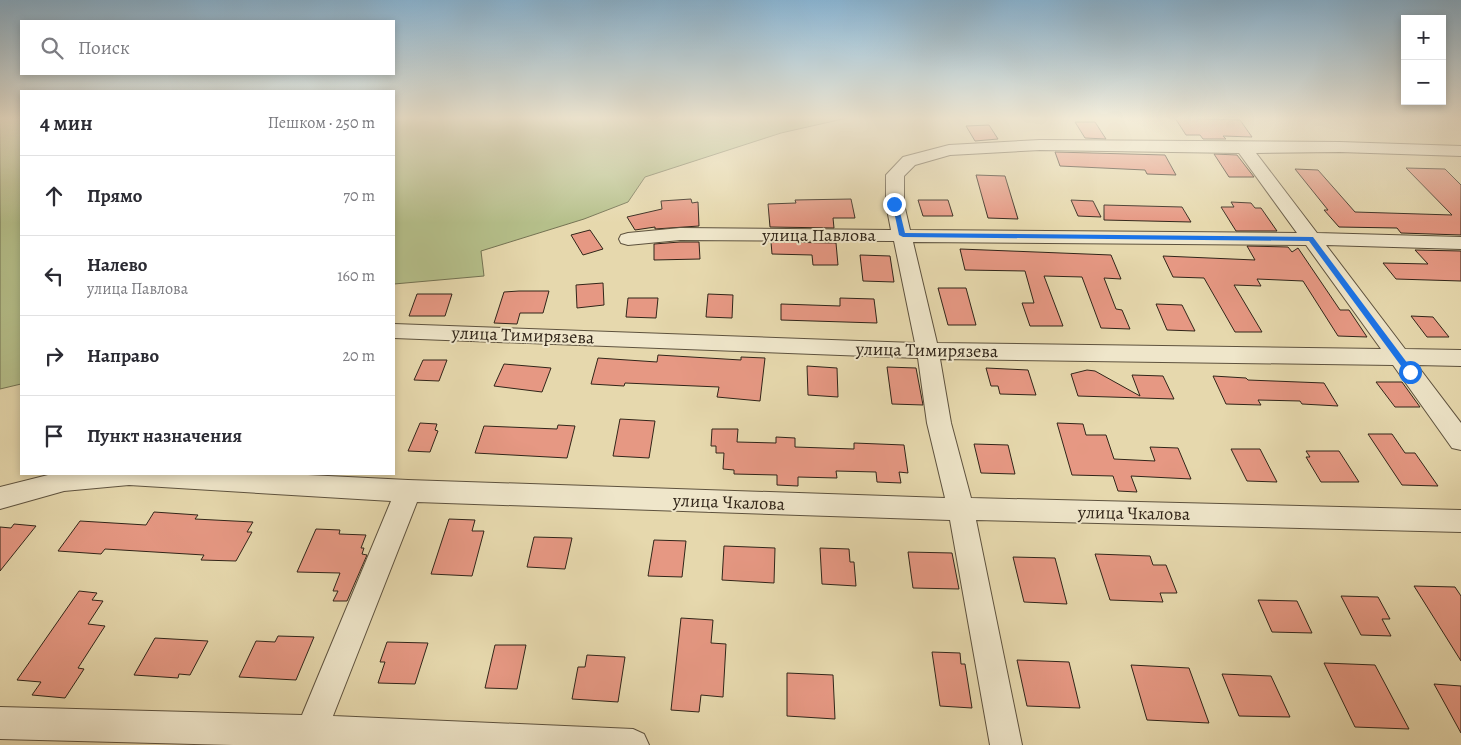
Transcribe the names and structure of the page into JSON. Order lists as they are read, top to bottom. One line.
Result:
{"streets":{"street":["улица Павлова","улица Тимирязева","улица Чкалова"]},"page":{"map_buttons":["+","−"],"search":"Поиск","heading":["4 мин","Пешком · 250 m"],"list":[["Прямо","70 m"],["Налево","улица Павлова","160 m"],["Направо","20 m"],"Пункт назначения"]}}
